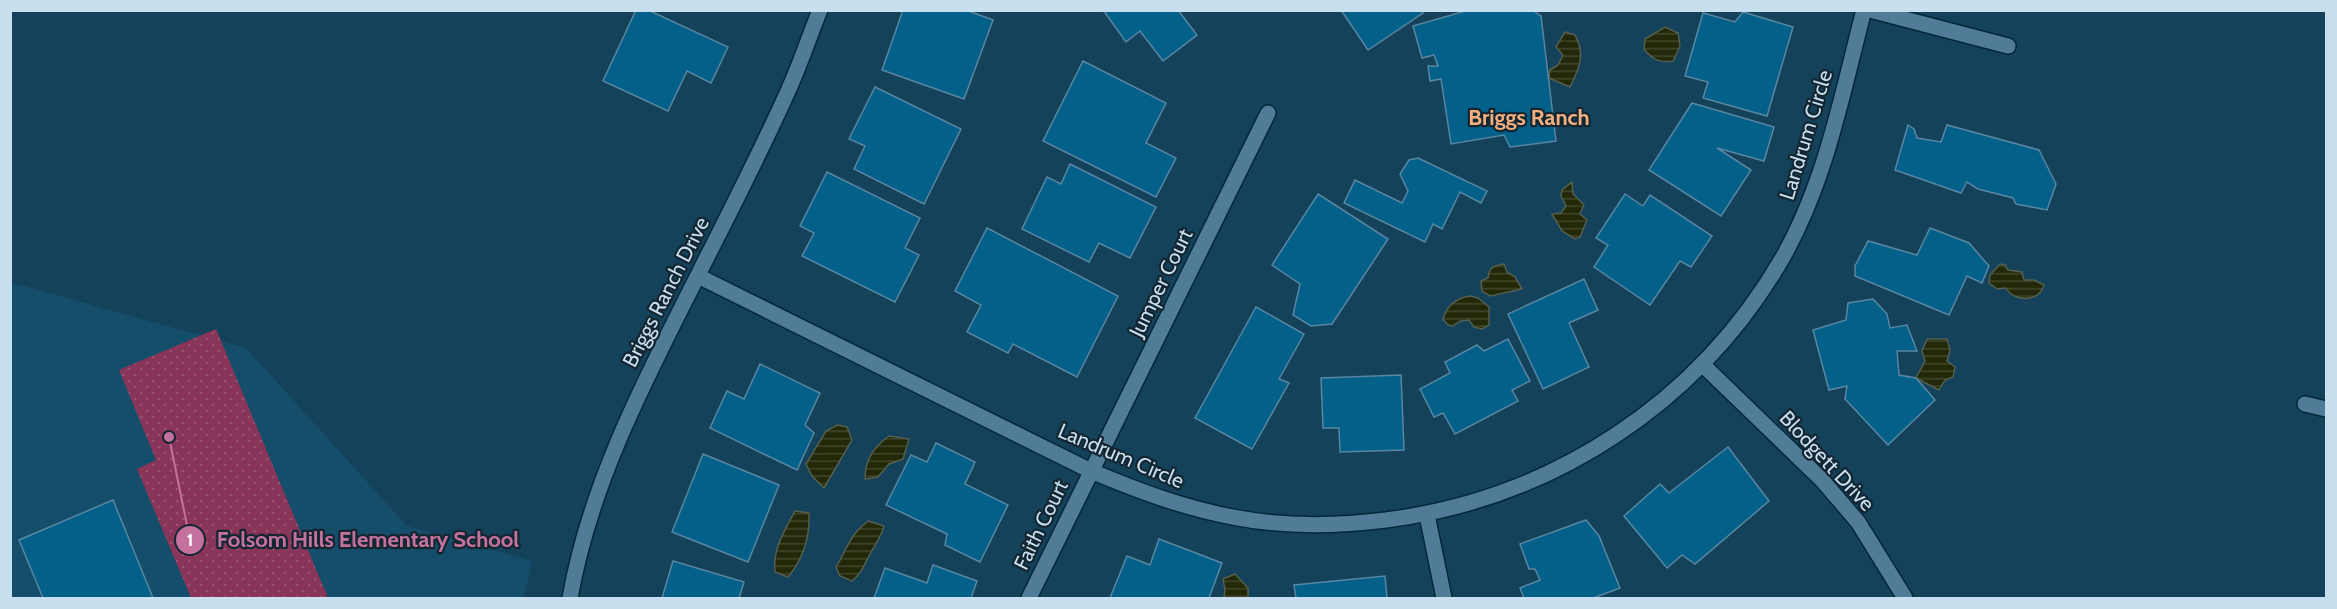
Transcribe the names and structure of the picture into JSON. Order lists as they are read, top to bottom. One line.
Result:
{"streets":{"street":["Landrum Circle","Jumper Court","Briggs Ranch Drive","Blodgett Drive","Faith Court"]},"crossings":[["Landrum Circle","Jumper Court"],["Landrum Circle","Briggs Ranch Drive"],["Landrum Circle","Blodgett Drive"],["Landrum Circle","Faith Court"],["Jumper Court","Faith Court"]],"districts":["Briggs Ranch"],"places":["Folsom Hills Elementary School"]}
